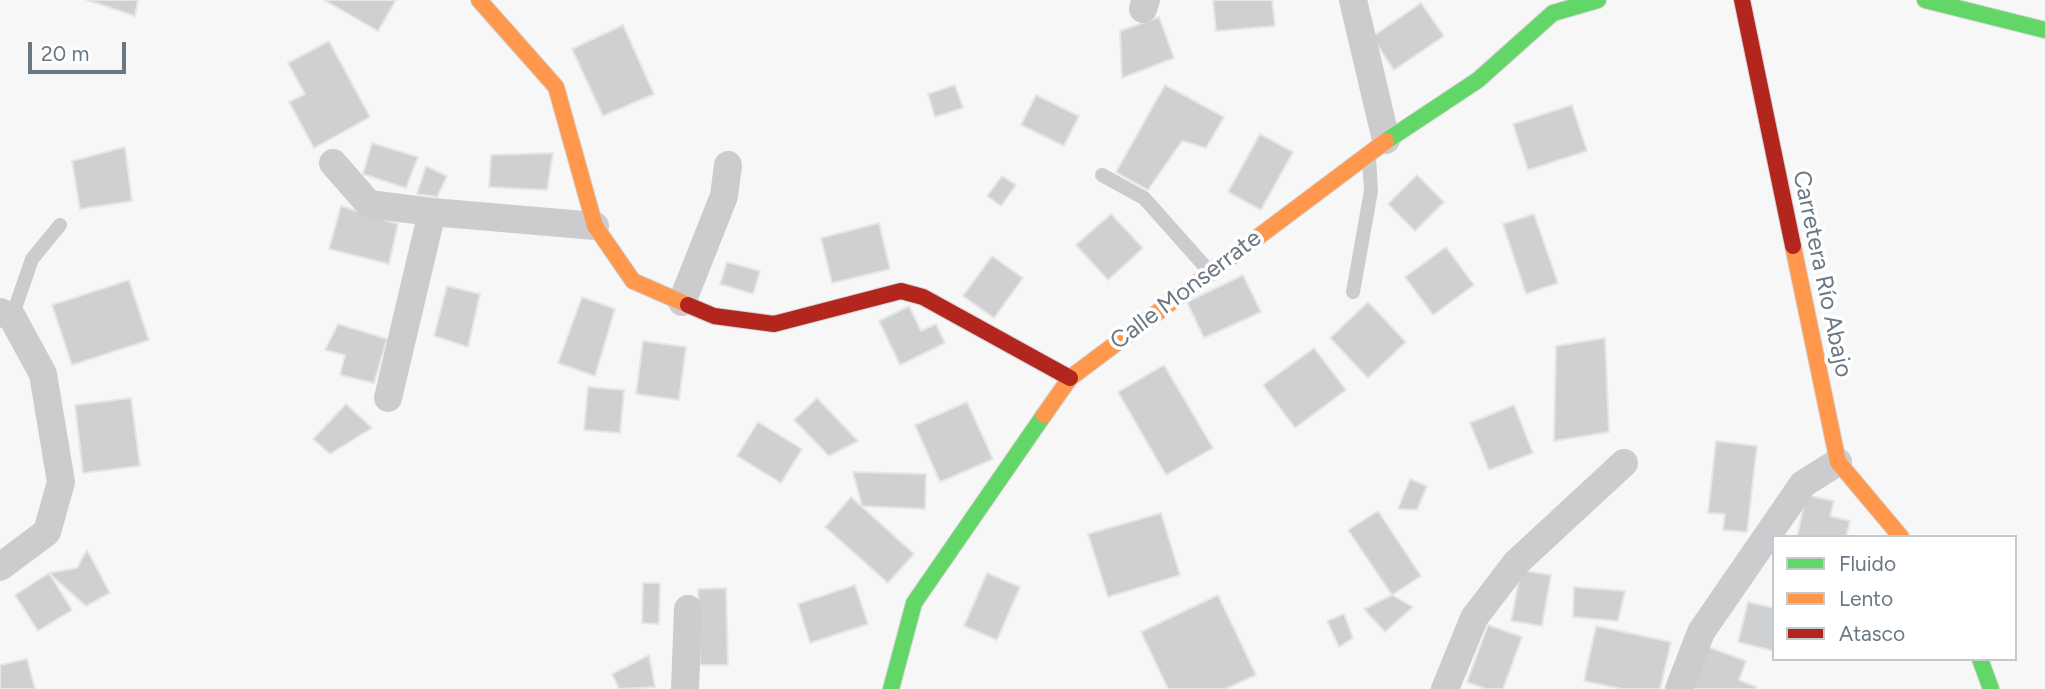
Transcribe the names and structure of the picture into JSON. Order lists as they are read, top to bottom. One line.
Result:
{"streets":{"main road":["Carretera Río Abajo","Calle Monserrate"]},"legend":["Fluido","Lento","Atasco"],"scale_bar":"20 m"}
